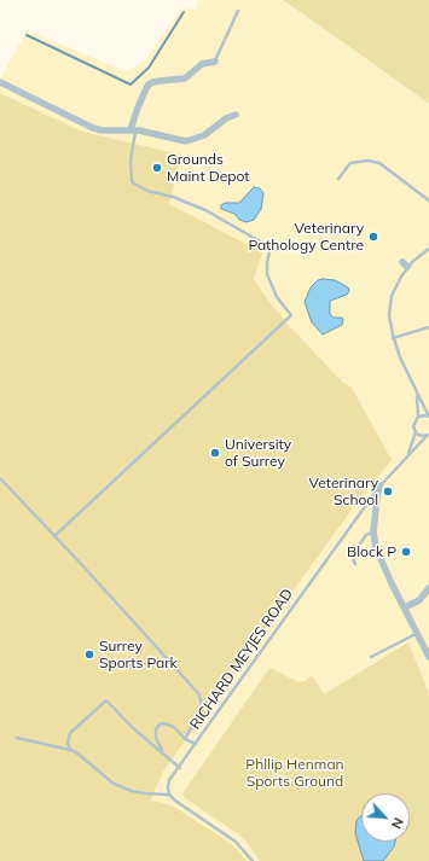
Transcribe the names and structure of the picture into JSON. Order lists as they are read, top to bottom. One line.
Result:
{"streets":{"lane":["RICHARD MEYJES ROAD"]},"parks":["Phllip Henman Sports Ground"],"places":["Grounds Maint Depot","Veterinary Pathology Centre","University of Surrey","Veterinary School","Block P","Surrey Sports Park"],"north":"bottom right"}
